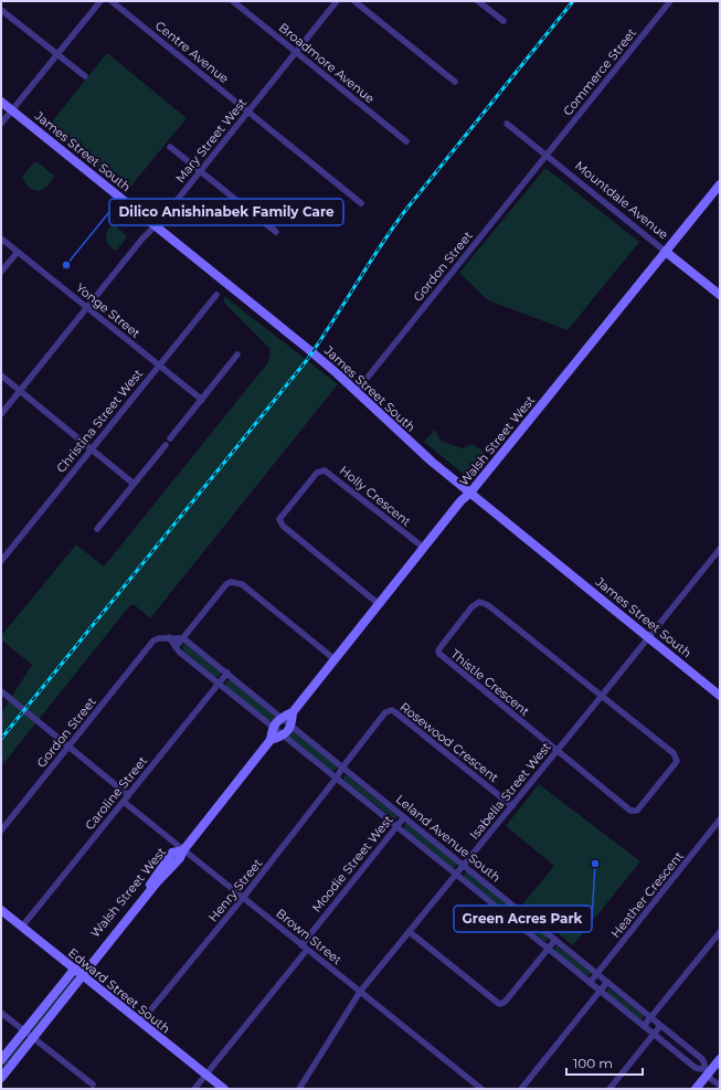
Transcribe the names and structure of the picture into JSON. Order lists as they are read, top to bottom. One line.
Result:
{"streets":{"street":["Centre Avenue","Broadmore Avenue","Commerce Street","Mary Street West","James Street South","Mountdale Avenue","Gordon Street","Yonge Street","Christina Street West","Walsh Street West","Holly Crescent","Thistle Crescent","Rosewood Crescent","Isabella Street West","Caroline Street","Leland Avenue South","Moodie Street West","Henry Street","Heather Crescent","Brown Street","Edward Street South"]},"crossings":[["Centre Avenue","Mary Street West"],["Broadmore Avenue","Mary Street West"],["Commerce Street","Mountdale Avenue"],["Commerce Street","Gordon Street"],["Mary Street West","James Street South"],["Mary Street West","Yonge Street"],["James Street South","Gordon Street"],["James Street South","Walsh Street West"],["James Street South","Isabella Street West"],["Mountdale Avenue","Gordon Street"],["Mountdale Avenue","Walsh Street West"],["Gordon Street","Leland Avenue South"],["Yonge Street","Christina Street West"],["Walsh Street West","Holly Crescent"],["Walsh Street West","Leland Avenue South"],["Walsh Street West","Brown Street"],["Walsh Street West","Edward Street South"],["Thistle Crescent","Isabella Street West"],["Rosewood Crescent","Isabella Street West"],["Rosewood Crescent","Leland Avenue South"],["Rosewood Crescent","Henry Street"],["Isabella Street West","Leland Avenue South"],["Isabella Street West","Brown Street"],["Caroline Street","Leland Avenue South"],["Caroline Street","Brown Street"],["Caroline Street","Edward Street South"],["Leland Avenue South","Moodie Street West"],["Leland Avenue South","Henry Street"],["Leland Avenue South","Heather Crescent"],["Moodie Street West","Brown Street"],["Henry Street","Brown Street"],["Henry Street","Edward Street South"]],"places":["Dilico Anishinabek Family Care","Green Acres Park"],"scale_bar":"100 m"}
